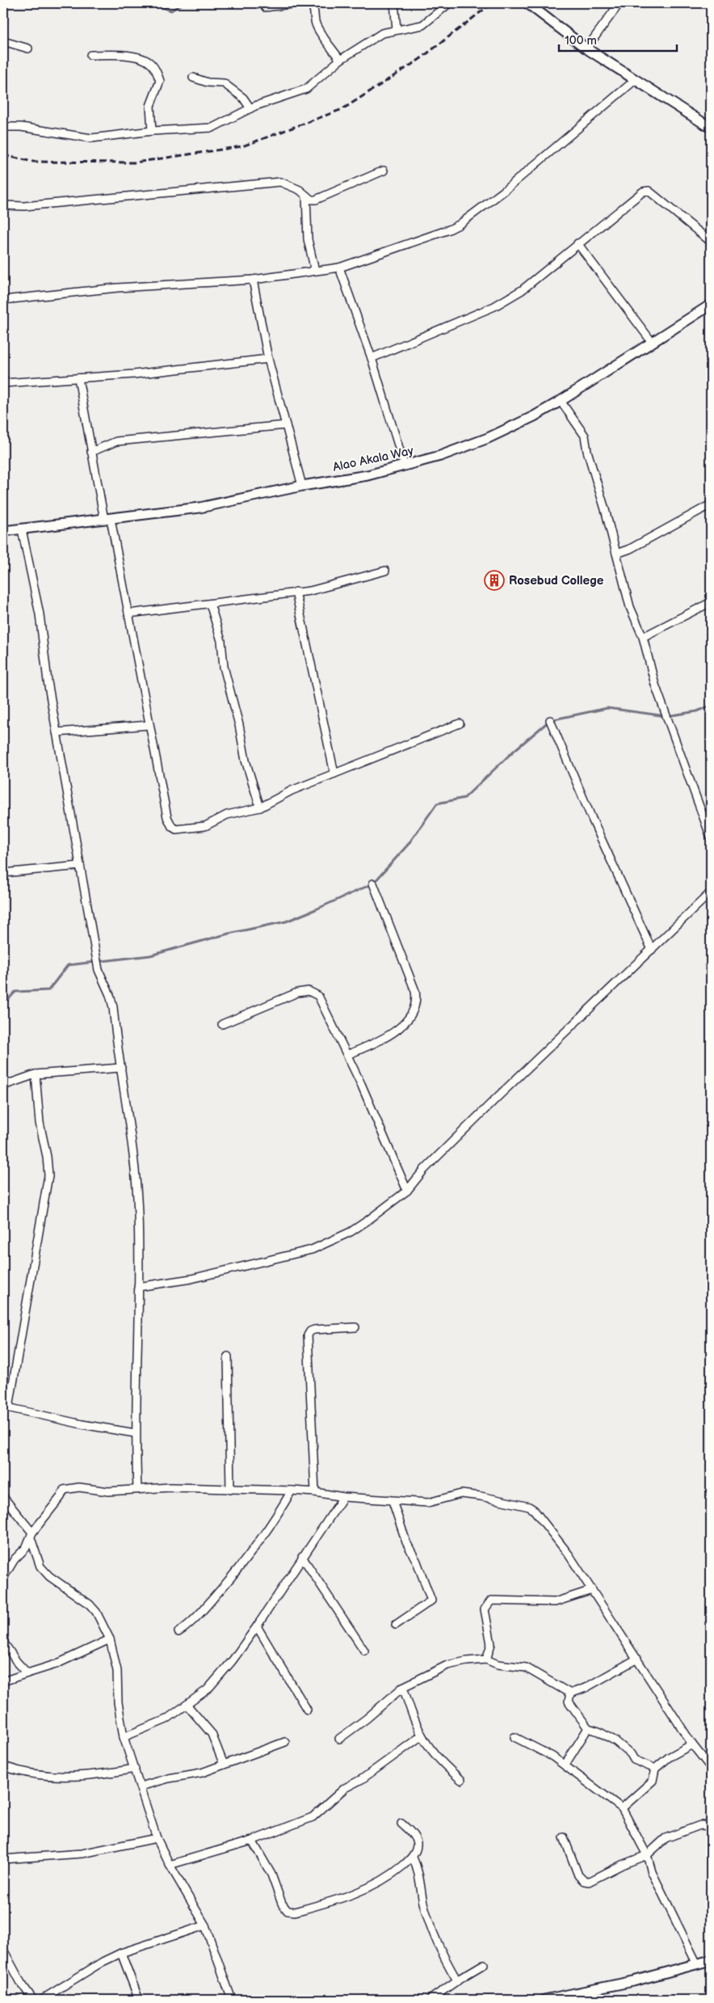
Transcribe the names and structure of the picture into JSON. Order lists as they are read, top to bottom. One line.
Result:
{"streets":{"street":["Alao Akala Way"]},"places":{"building":["Rosebud College"]},"scale_bar":"100 m"}
